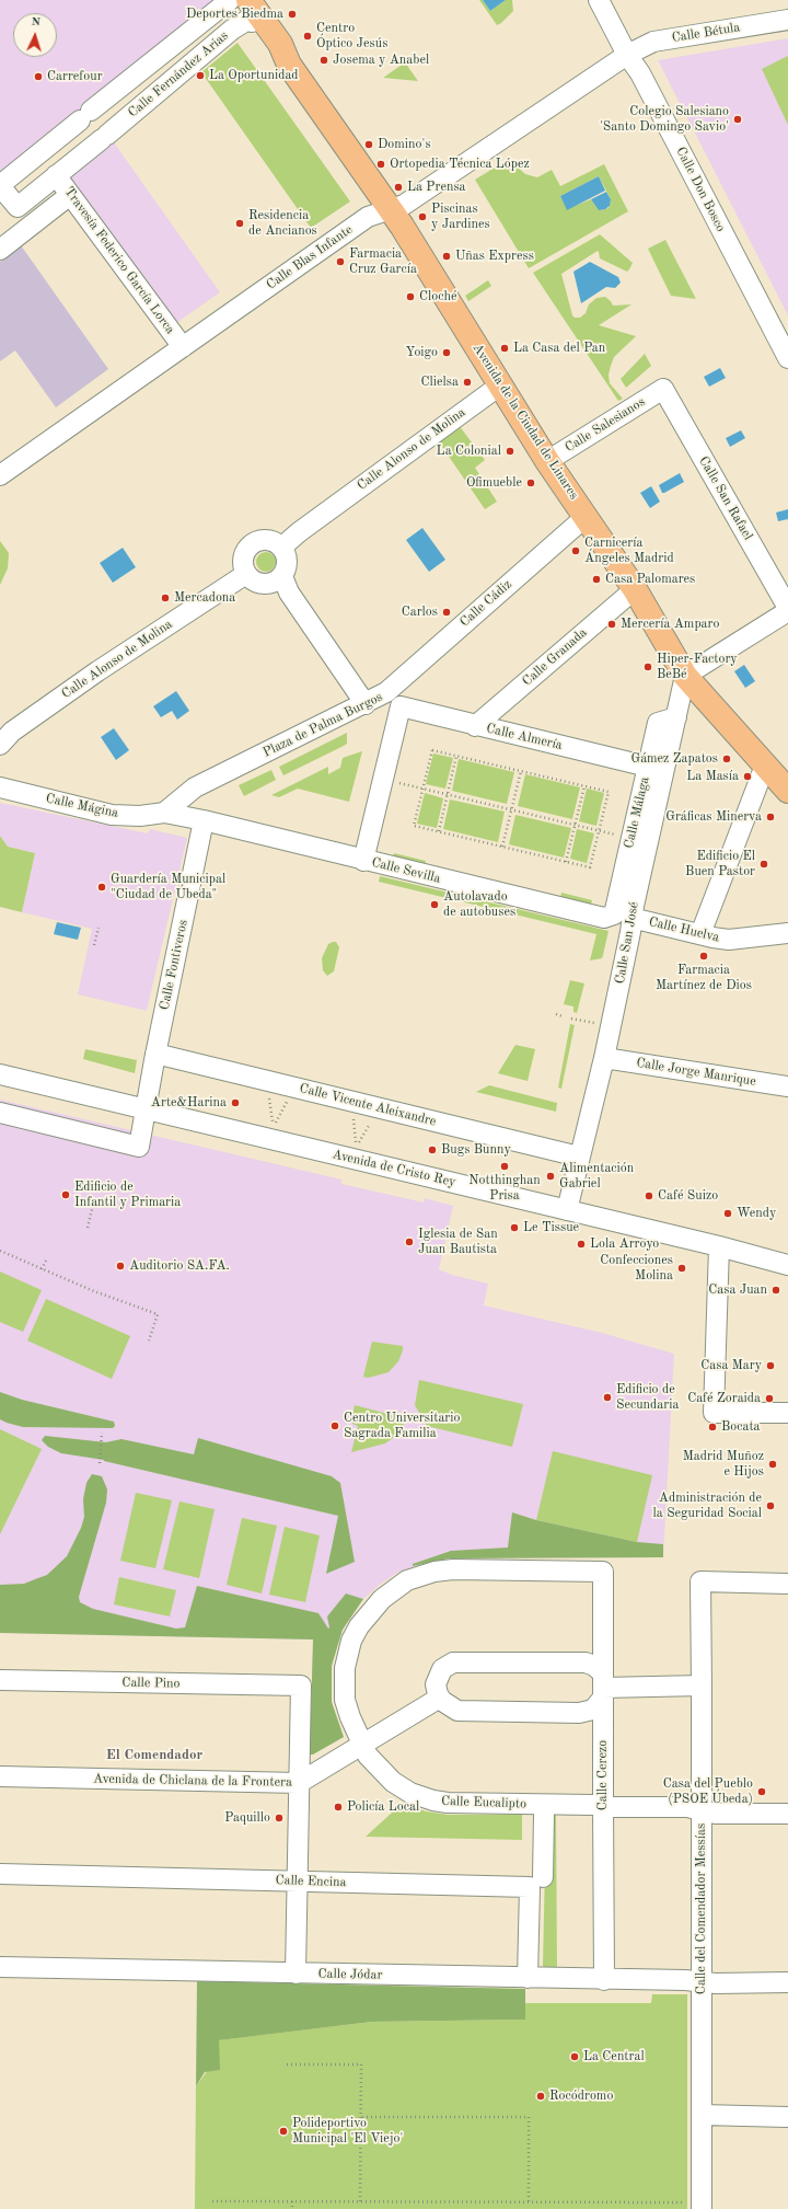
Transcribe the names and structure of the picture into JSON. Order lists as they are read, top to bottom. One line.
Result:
{"streets":{"main road":["Avenida de la Ciudad de Linares"],"street":["Calle Bétula","Calle Fernández Arias","Calle Don Bosco","Calle Blas Infante","Travesía Federico García Lorca","Calle Salesianos","Calle Alonso de Molina","Calle San Rafael","Calle Cádiz","Calle Granada","Plaza de Palma Burgos","Calle Almería","Calle Mágina","Calle Málaga","Calle Sevilla","Calle Huelva","Calle San José","Calle Fontiveros","Calle Jorge Manrique","Calle Vicente Aleixandre","Avenida de Cristo Rey","Calle Pino","Calle Cerezo","Avenida de Chiclana de la Frontera","Calle Eucalipto","Calle Encina","Calle del Comendador Messías","Calle Jódar"]},"crossings":[["Calle Bétula","Calle Don Bosco"],["Calle Bétula","Calle Blas Infante"],["Calle Fernández Arias","Travesía Federico García Lorca"],["Calle Fernández Arias","Avenida de la Ciudad de Linares"],["Calle Don Bosco","Calle Blas Infante"],["Calle Blas Infante","Travesía Federico García Lorca"],["Calle Blas Infante","Avenida de la Ciudad de Linares"],["Avenida de la Ciudad de Linares","Calle Salesianos"],["Avenida de la Ciudad de Linares","Calle Alonso de Molina"],["Avenida de la Ciudad de Linares","Calle San Rafael"],["Avenida de la Ciudad de Linares","Calle Cádiz"],["Avenida de la Ciudad de Linares","Calle Granada"],["Avenida de la Ciudad de Linares","Calle San José"],["Calle Salesianos","Calle San Rafael"],["Calle San Rafael","Calle San José"],["Calle Cádiz","Plaza de Palma Burgos"],["Calle Granada","Calle Almería"],["Plaza de Palma Burgos","Calle Almería"],["Plaza de Palma Burgos","Calle Mágina"],["Plaza de Palma Burgos","Calle Sevilla"],["Calle Almería","Calle Málaga"],["Calle Málaga","Calle Sevilla"],["Calle Málaga","Calle San José"],["Calle Sevilla","Calle Fontiveros"],["Calle Huelva","Calle San José"],["Calle San José","Calle Jorge Manrique"],["Calle San José","Calle Vicente Aleixandre"],["Calle San José","Avenida de Cristo Rey"],["Calle Fontiveros","Calle Vicente Aleixandre"],["Calle Fontiveros","Avenida de Cristo Rey"],["Calle Pino","Avenida de Chiclana de la Frontera"],["Calle Cerezo","Calle Eucalipto"],["Calle Cerezo","Calle Jódar"],["Avenida de Chiclana de la Frontera","Calle Eucalipto"],["Calle Eucalipto","Calle del Comendador Messías"],["Calle Encina","Calle Jódar"],["Calle del Comendador Messías","Calle Jódar"]],"districts":["El Comendador"],"places":["Deportes Biedma","Centro Óptico Jesús","Josema y Anabel","La Oportunidad","Carrefour","Colegio Salesiano 'Santo Domingo Savio'","Domino's","Ortopedia Técnica López","La Prensa","Piscinas y Jardines","Residencia de Ancianos","Uñas Express","Farmacia Cruz García","Cloché","La Casa del Pan","Yoigo","Clielsa","La Colonial","Ofimueble","Carnicería Ángeles Madrid","Casa Palomares","Mercadona","Carlos","Mercería Amparo","Hiper-Factory BeBé","Gámez Zapatos","La Masía","Gráficas Minerva","Edificio El Buen Pastor","Guardería Municipal \"Ciudad de Úbeda\"","Autolavado de autobuses","Farmacia Martínez de Dios","Arte&Harina","Bugs Bunny","Notthinghan Prisa","Alimentación Gabriel","Edificio de Infantil y Primaria","Café Suizo","Wendy","Le Tissue","Iglesia de San Juan Bautista","Lola Arroyo","Auditorio SA.FA.","Confecciones Molina","Casa Juan","Casa Mary","Edificio de Secundaria","Café Zoraida","Centro Universitario Sagrada Familia","Bocata","Madrid Muñoz e Hijos","Administración de la Seguridad Social","Casa del Pueblo (PSOE Úbeda)","Policía Local","Paquillo","La Central","Rocódromo","Polideportivo Municipal 'El Viejo'"],"north":"top"}
